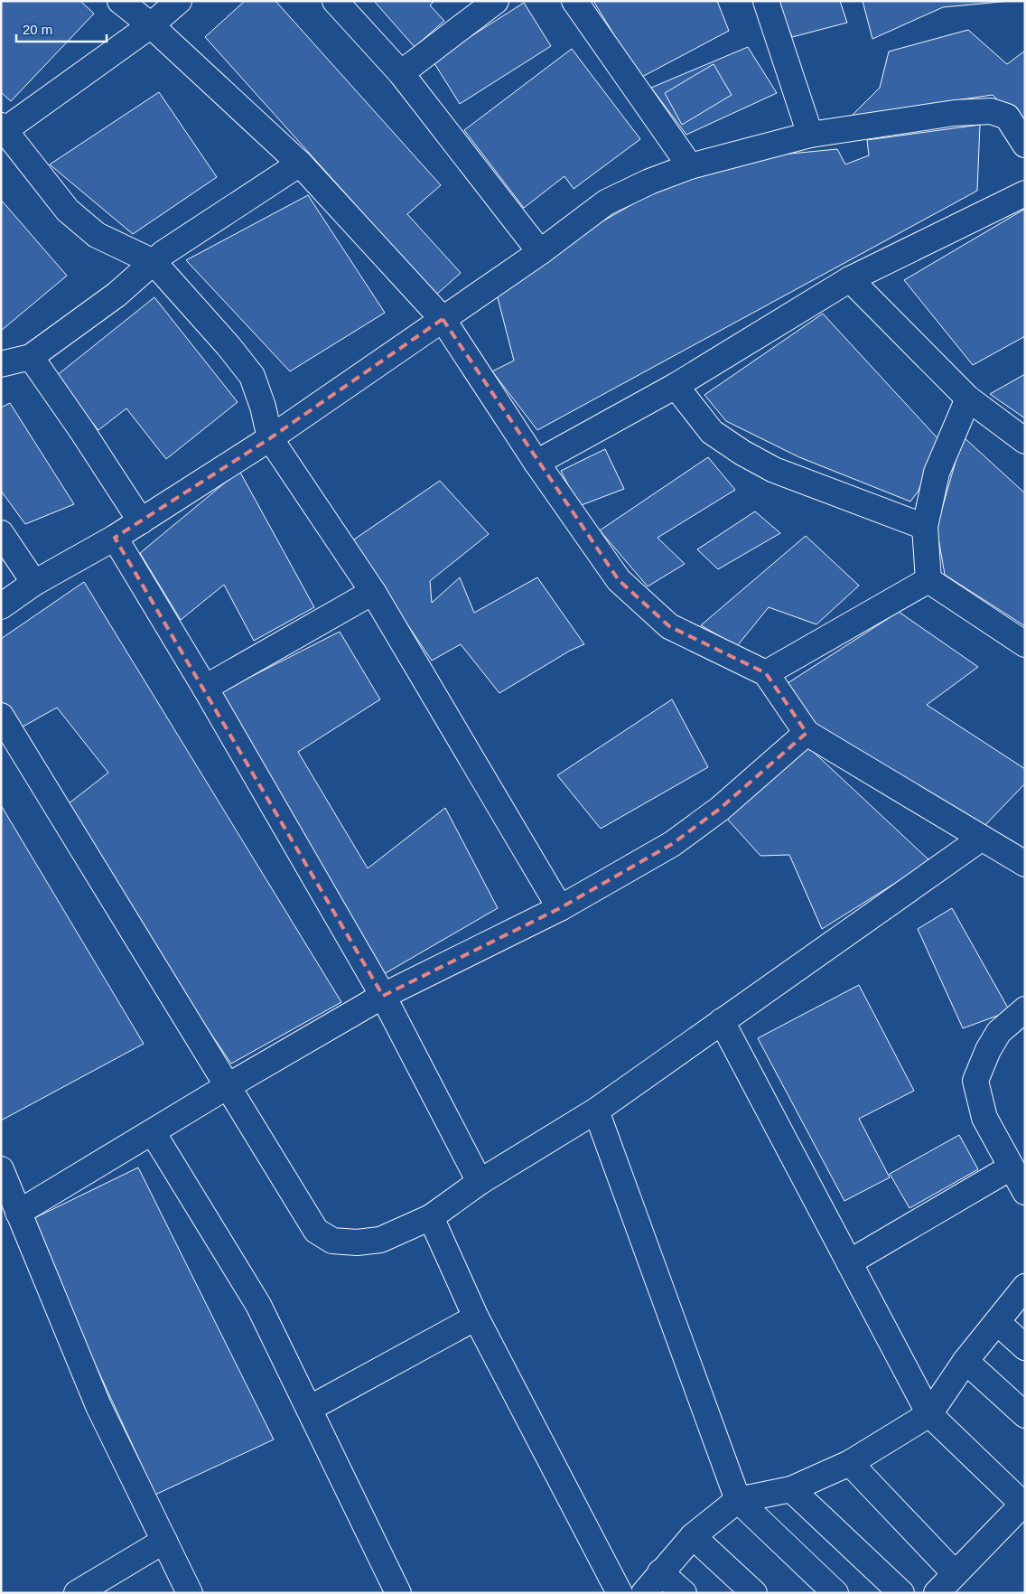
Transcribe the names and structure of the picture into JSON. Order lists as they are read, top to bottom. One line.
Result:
{"scale_bar":"20 m"}
